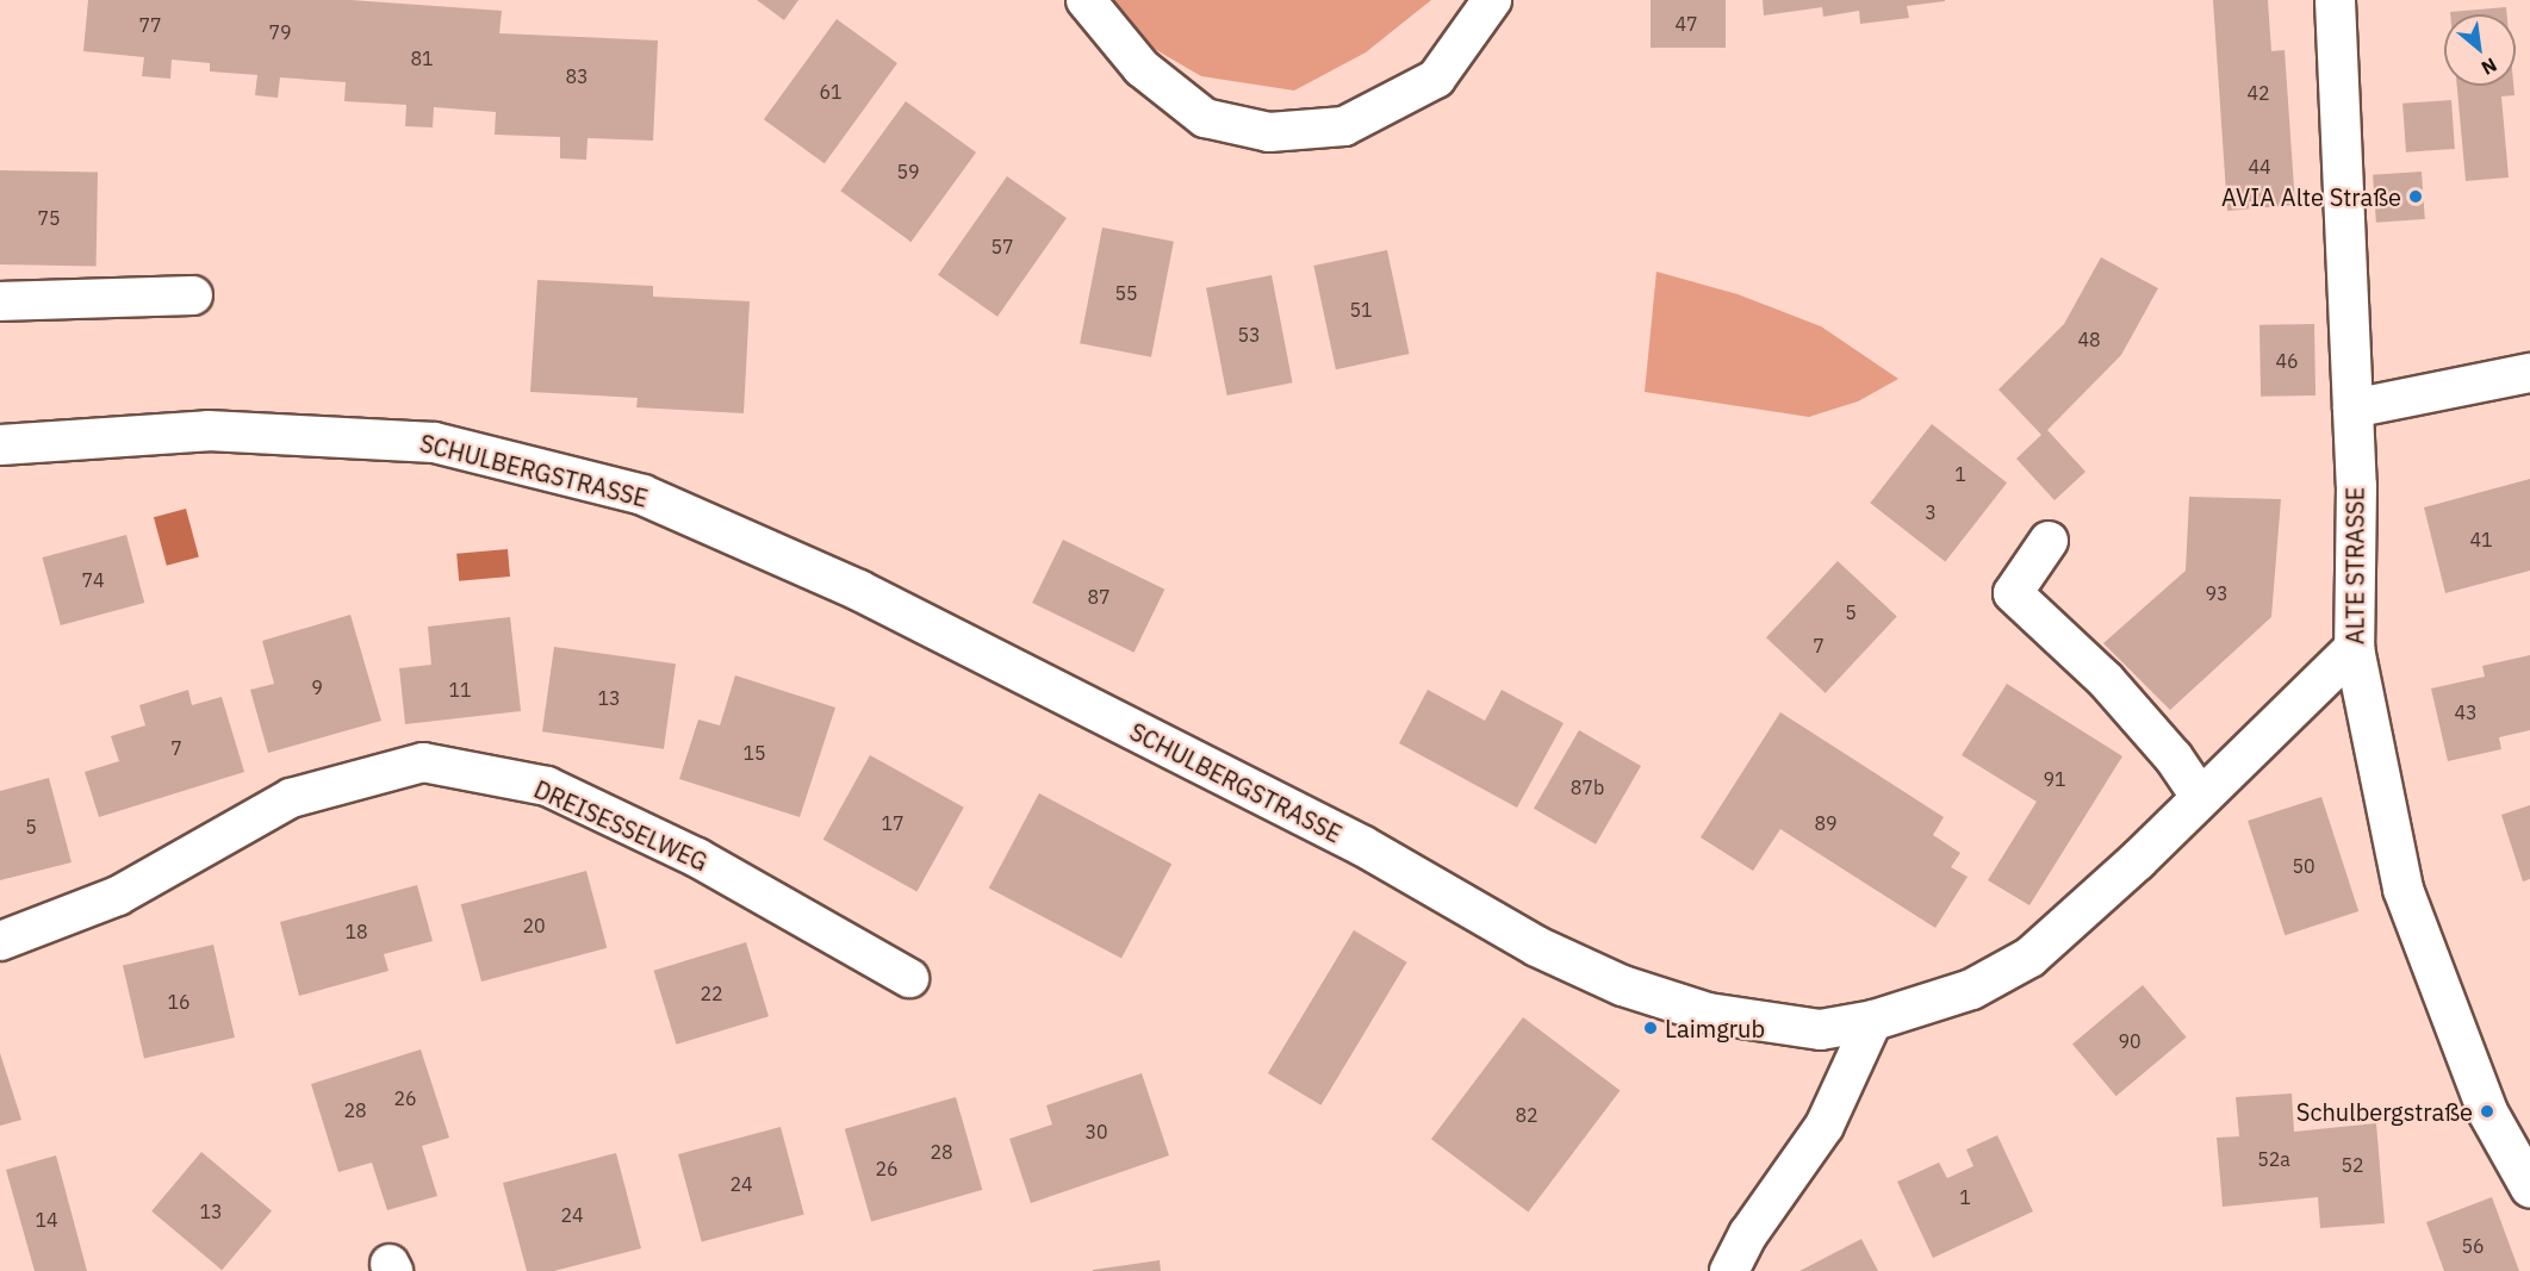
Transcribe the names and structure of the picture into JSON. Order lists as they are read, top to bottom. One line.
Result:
{"streets":{"street":["SCHULBERGSTRASSE","ALTE STRASSE","DREISESSELWEG"]},"crossings":[["SCHULBERGSTRASSE","ALTE STRASSE"]],"places":["AVIA Alte Straße","Laimgrub","Schulbergstraße"],"house_numbers":["47","77","79","81","83","61","42","44","59","75","57","55","51","53","48","46","1","3","41","74","93","87","5","7","9","11","13","43","7","15","91","87b","17","89","5","50","20","18","22","16","90","26","28","82","30","28","52a","52","26","24","1","13","24","14","56"],"north":"bottom right"}
